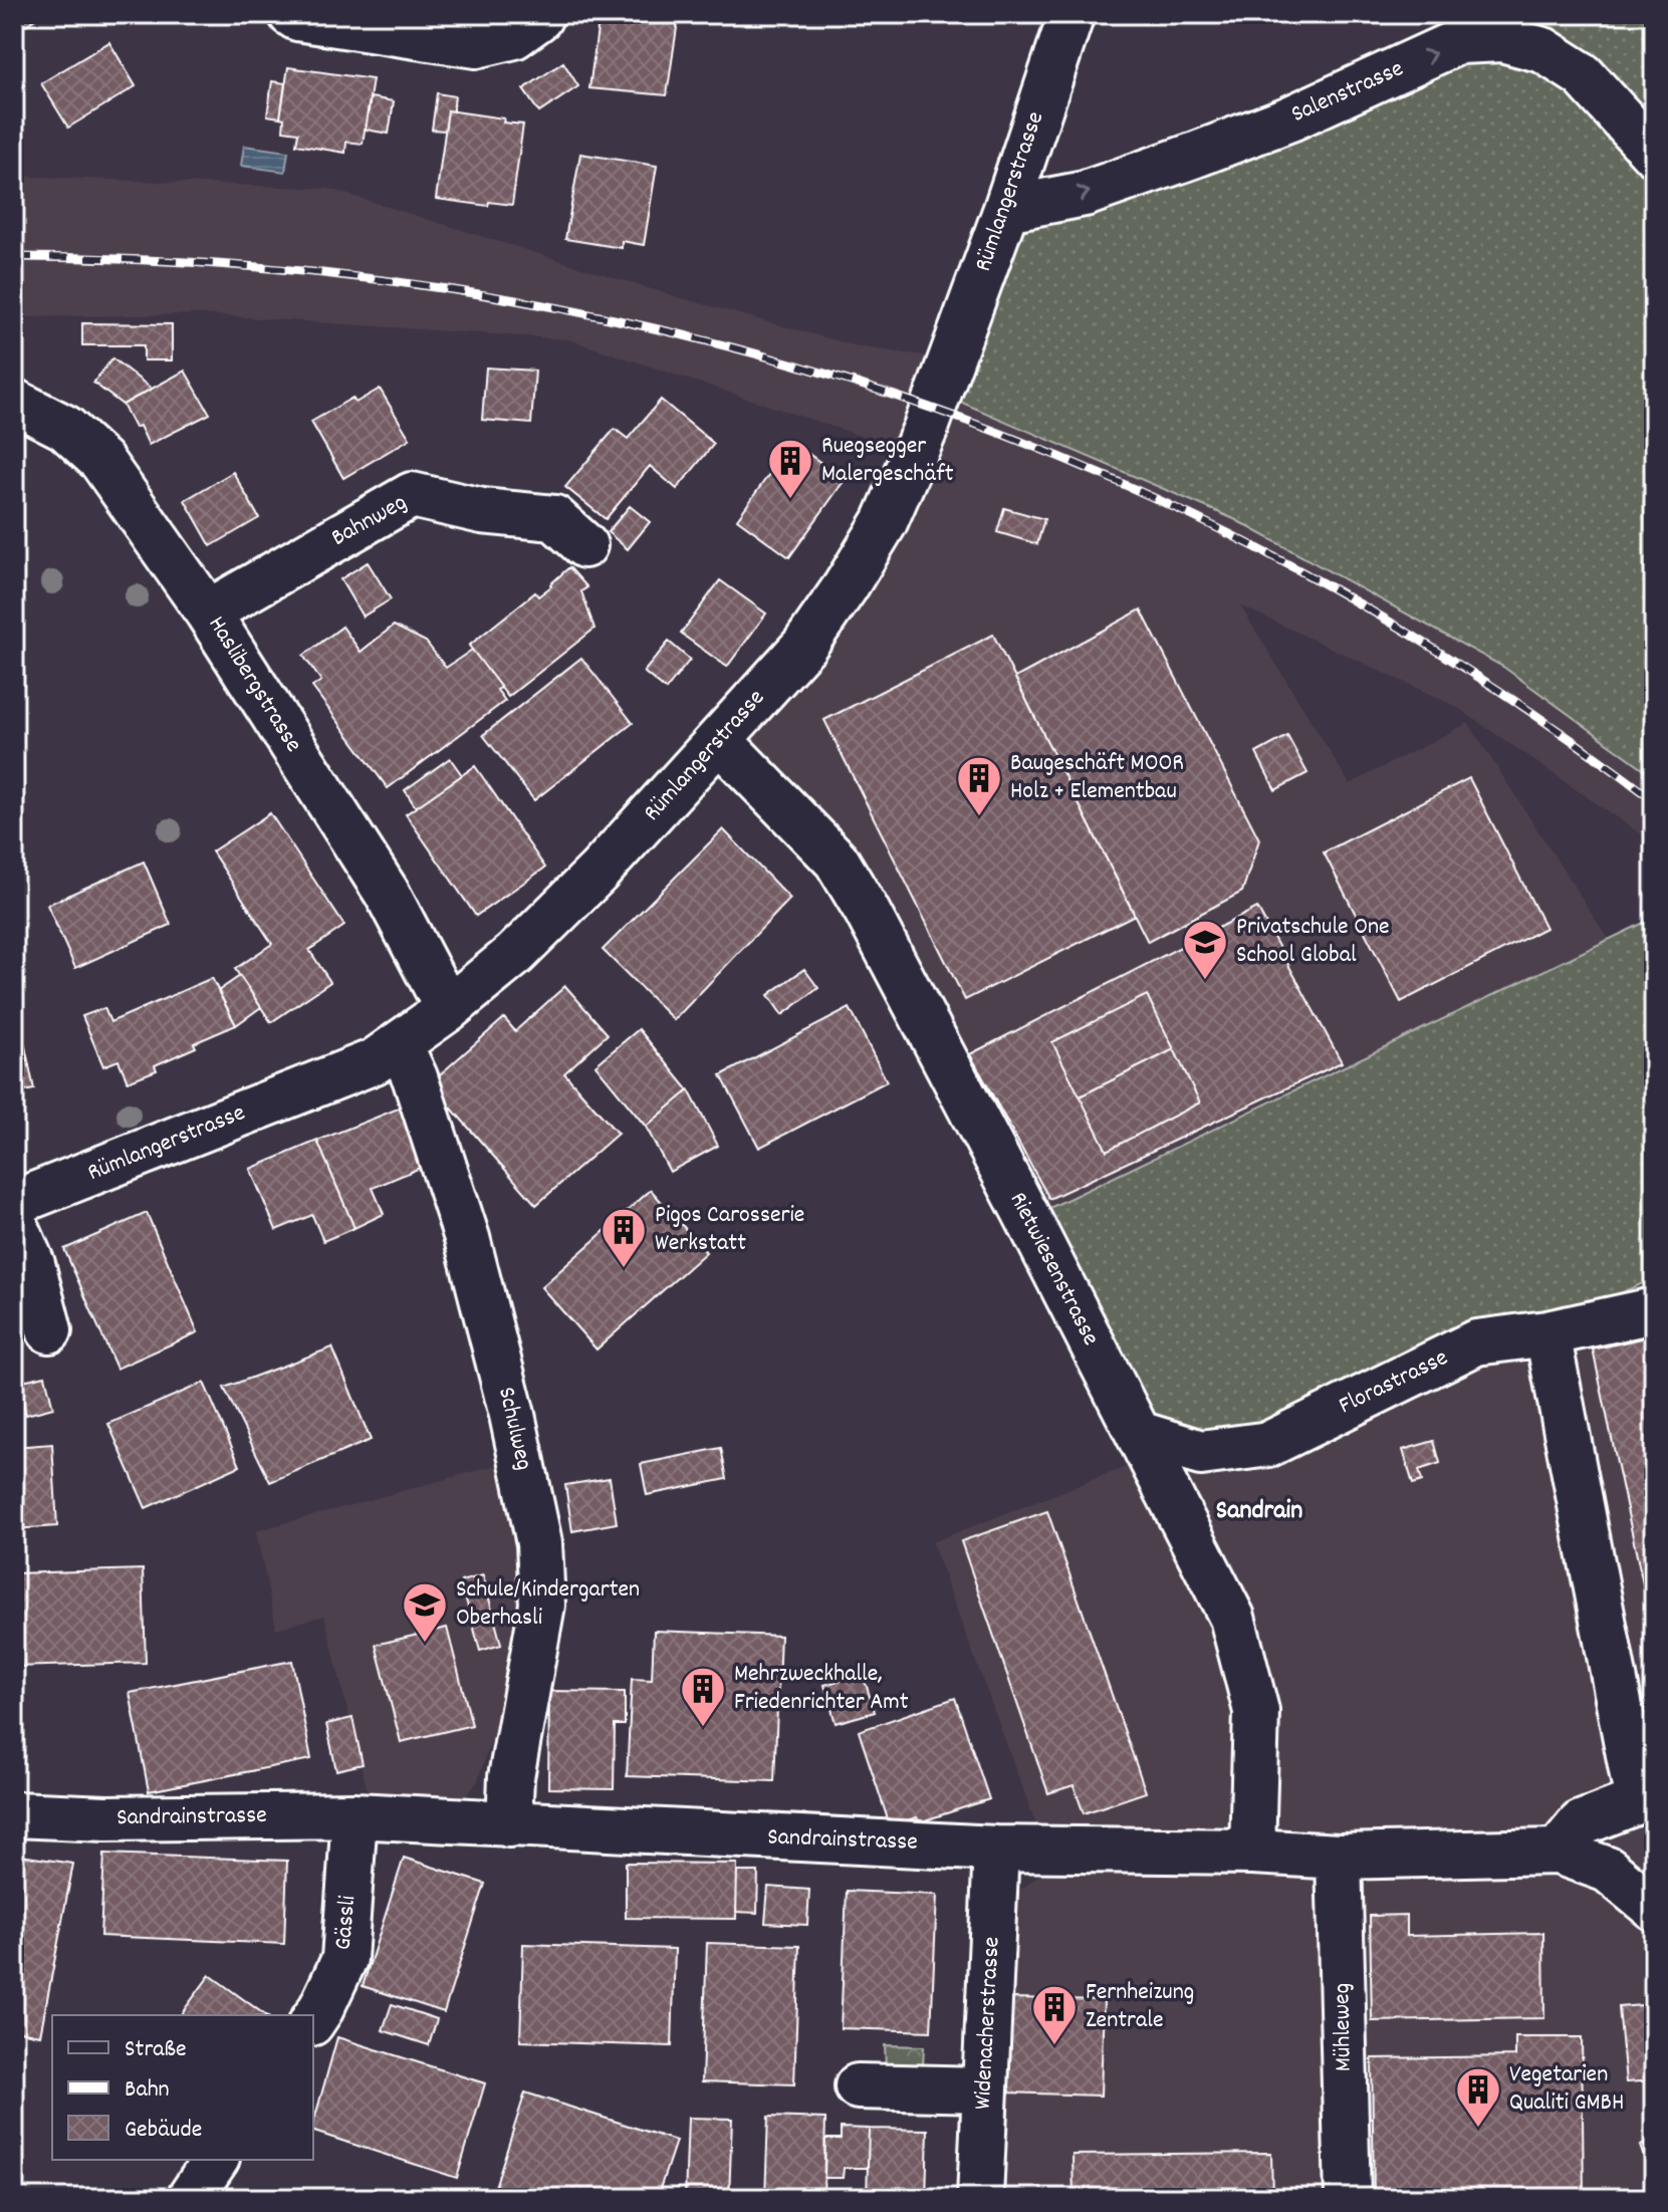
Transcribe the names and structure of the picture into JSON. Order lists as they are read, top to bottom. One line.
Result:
{"streets":{"street":["Salenstrasse","Rümlangerstrasse","Bahnweg","Haslibergstrasse","Rietwiesenstrasse","Florastrasse","Schulweg","Sandrainstrasse","Gässli","Widenacherstrasse","Mühleweg"]},"crossings":[["Salenstrasse","Rümlangerstrasse"],["Rümlangerstrasse","Haslibergstrasse"],["Rümlangerstrasse","Rietwiesenstrasse"],["Rümlangerstrasse","Schulweg"],["Bahnweg","Haslibergstrasse"],["Rietwiesenstrasse","Florastrasse"],["Rietwiesenstrasse","Sandrainstrasse"],["Schulweg","Sandrainstrasse"],["Sandrainstrasse","Gässli"],["Sandrainstrasse","Widenacherstrasse"],["Sandrainstrasse","Mühleweg"]],"one_way":["Salenstrasse"],"districts":["Sandrain"],"places":{"building":["Ruegsegger Malergeschäft","Baugeschäft MOOR Holz + Elementbau","Pigos Carosserie Werkstatt","Mehrzweckhalle, Friedenrichter Amt","Fernheizung Zentrale","Vegetarien Qualiti GMBH"],"school or university":["Privatschule One School Global","Schule/Kindergarten Oberhasli"]},"legend":["Straße","Bahn","Gebäude"]}
